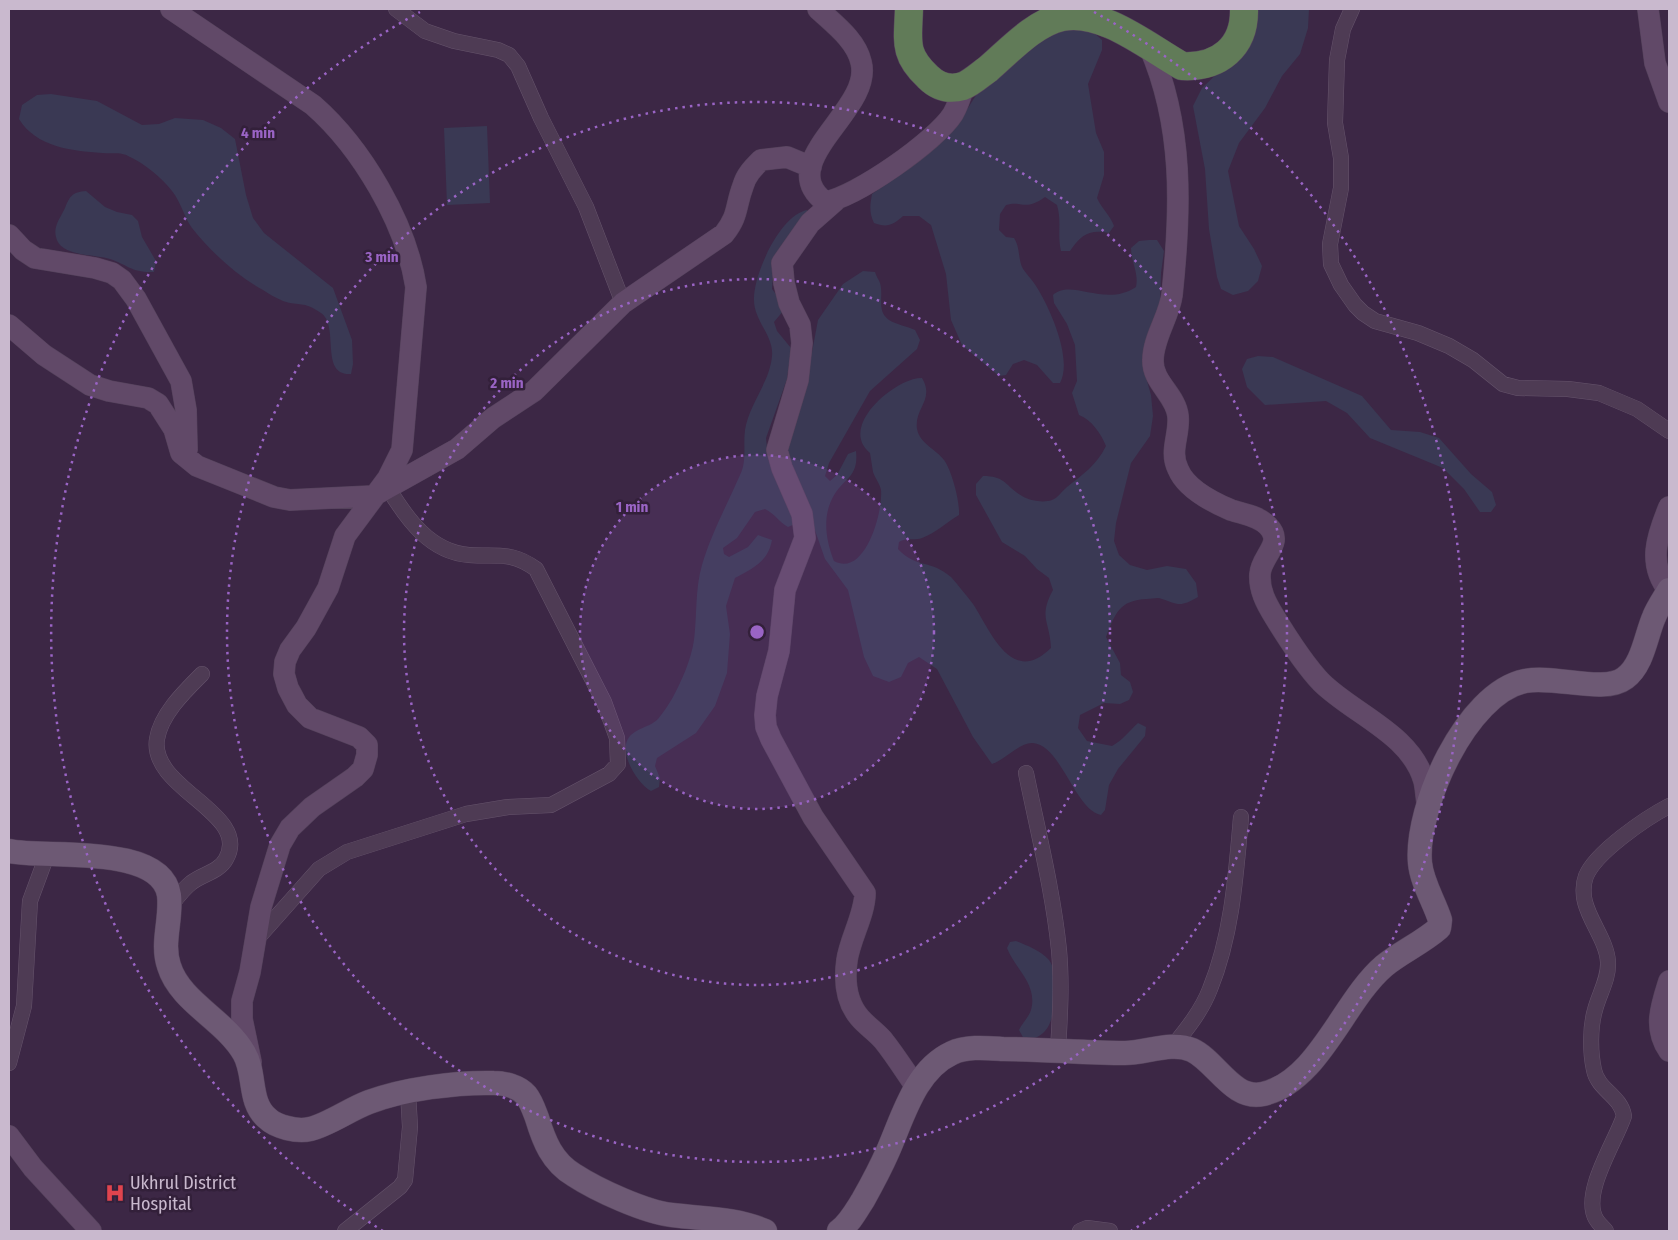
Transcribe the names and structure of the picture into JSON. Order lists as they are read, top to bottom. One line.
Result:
{"places":{"hospital":["Ukhrul District Hospital"]},"rings":["4 min","3 min","2 min","1 min"]}
